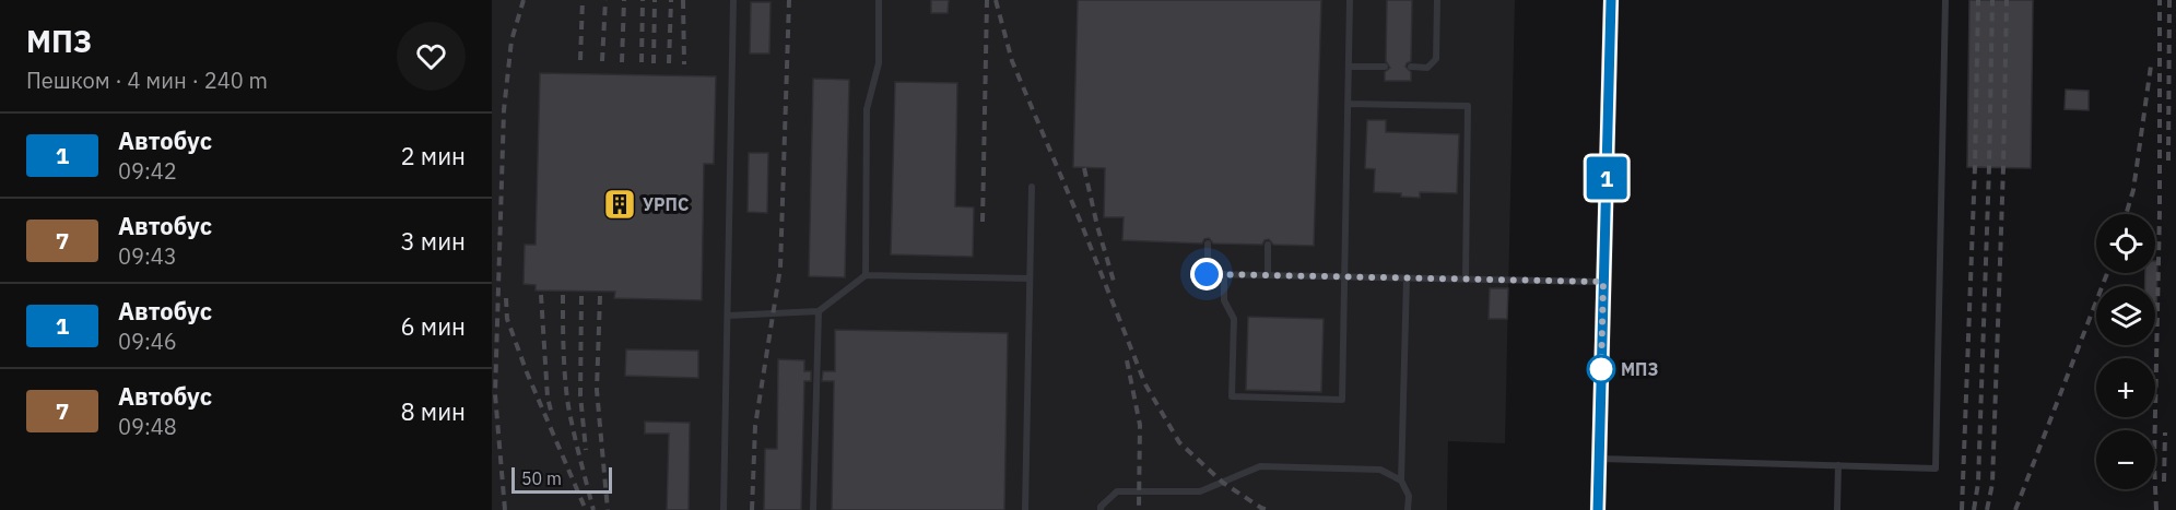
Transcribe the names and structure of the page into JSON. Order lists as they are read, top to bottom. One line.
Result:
{"places":{"building":["УРПС"],"other":["МПЗ"]},"lines":["bus line 1"],"scale_bar":"50 m","page":{"heading":["МПЗ","Пешком · 4 мин · 240 m"],"on_map":"1","list":[{"mark":"1","name":"Автобус","note":"09:42","value":"2 мин"},{"mark":"7","name":"Автобус","note":"09:43","value":"3 мин"},{"mark":"1","name":"Автобус","note":"09:46","value":"6 мин"},{"mark":"7","name":"Автобус","note":"09:48","value":"8 мин"}],"map_buttons":["+","−"],"scale":"50 m"}}
